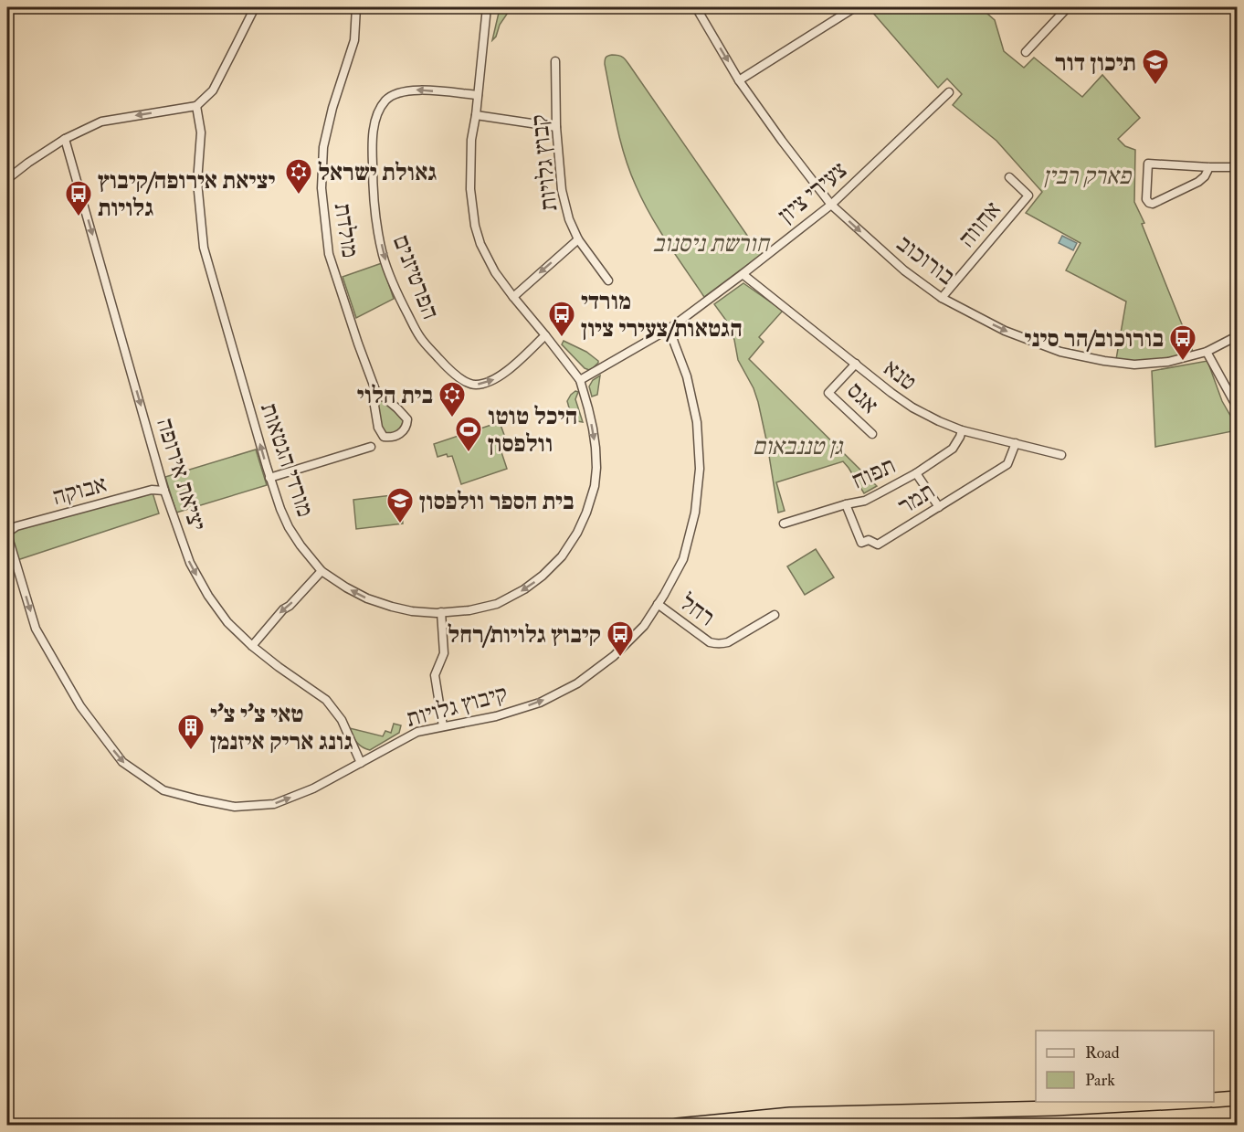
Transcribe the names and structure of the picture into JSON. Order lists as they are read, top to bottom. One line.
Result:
{"streets":{"street":["קבוץ גלויות","צעירי ציון","אחווה","מולדת","בורוכוב","הפרטיזנים","טנא","אגס","מורדי הגטאות","תפוח","יציאת אירופה","אבוקה","תמר","רחל","קיבוץ גלויות"]},"crossings":[["צעירי ציון","בורוכוב"],["צעירי ציון","טנא"],["צעירי ציון","מורדי הגטאות"],["צעירי ציון","קיבוץ גלויות"],["אחווה","בורוכוב"],["הפרטיזנים","מורדי הגטאות"],["טנא","אגס"],["טנא","תפוח"],["טנא","תמר"],["תפוח","תמר"],["יציאת אירופה","אבוקה"],["יציאת אירופה","קיבוץ גלויות"],["אבוקה","קיבוץ גלויות"],["רחל","קיבוץ גלויות"]],"one_way":["בורוכוב","יציאת אירופה"],"parks":["פארק רבין","חורשת ניסנוב","גן טננבאום"],"places":{"school or university":["תיכון דור","בית הספר וולפסון"],"synagogue":["גאולת ישראל","בית הלוי"],"bus stop":["יציאת אירופה/קיבוץ גלויות","מורדי הגטאות/צעירי ציון","בורוכוב/הר סיני","קיבוץ גלויות/רחל"],"sports":["היכל טוטו וולפסון"],"building":["טאי צ'י צ'י גונג אריק איזנמן"]},"legend":["Road","Park"]}
